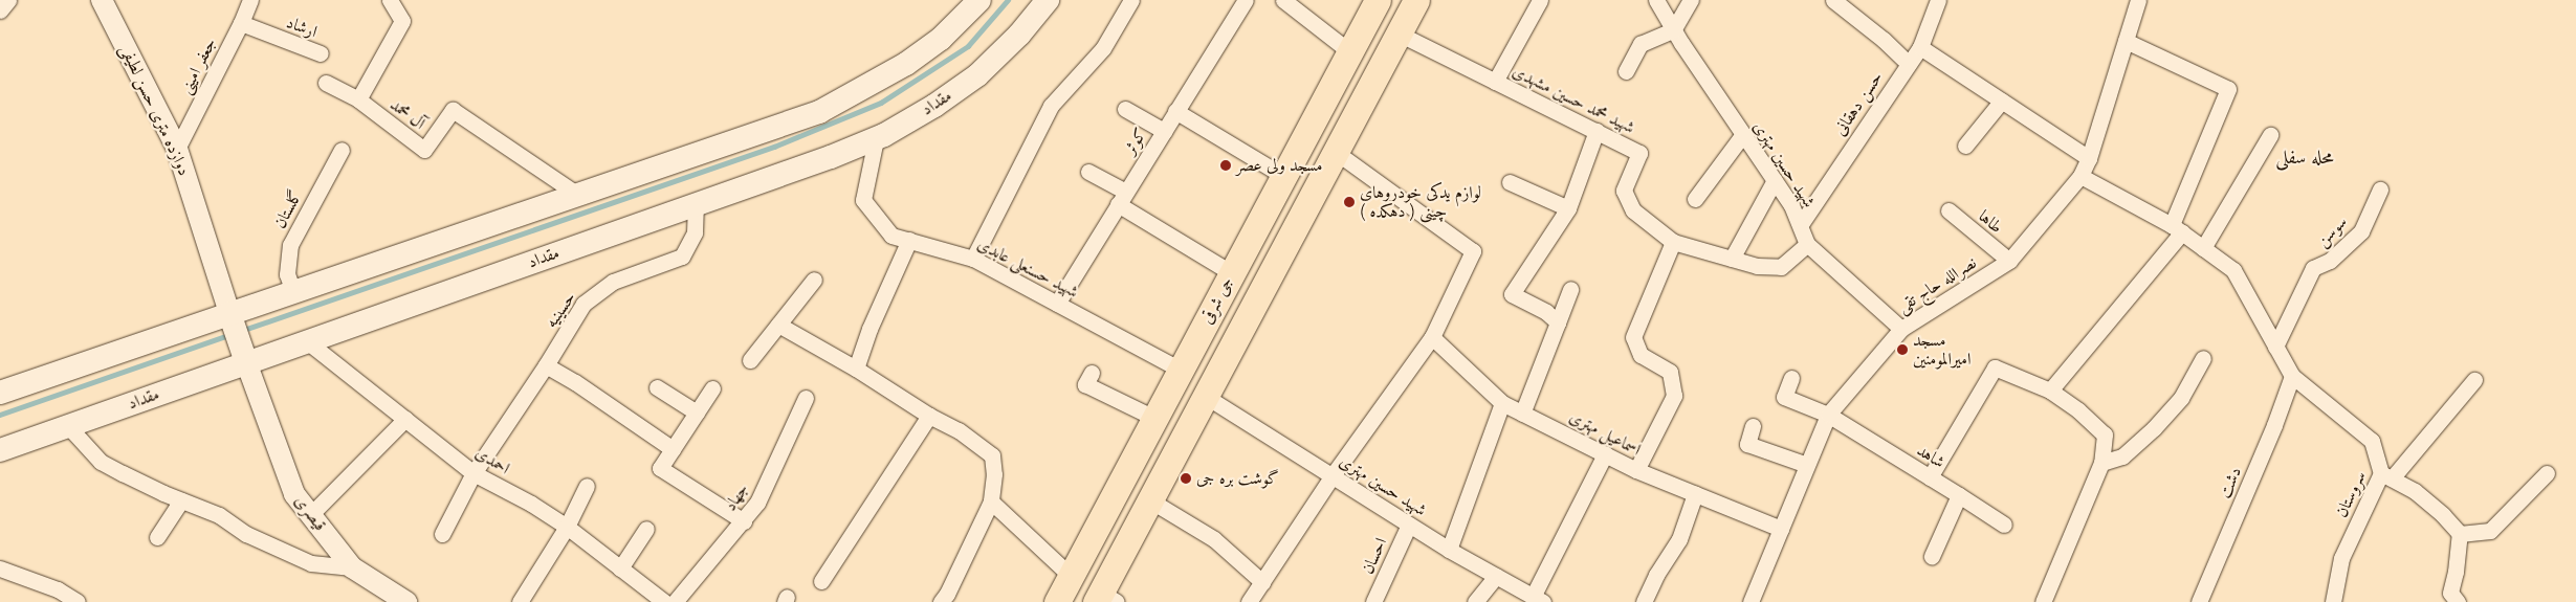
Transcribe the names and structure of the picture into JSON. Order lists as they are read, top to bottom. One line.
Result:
{"streets":{"main road":["مقداد","جی شرقی"],"street":["ارشاد","جعفر امینی","شهید محمد حسین مشهدی","حسن دهقانی","دوازده متری حسن لطیفی","آل محمد","کوثر","شهید حسین مهتری","گلستان","طاها","سوسن","شهید حسنعلی عابدی","نصرالله حاج تقی","حسینیه","اسماعیل مهتری","شاهد","احمدی","دشت","سروستان","جهاد","قیصری","احسان"]},"crossings":[["ارشاد","جعفر امینی"],["جعفر امینی","دوازده متری حسن لطیفی"],["شهید محمد حسین مشهدی","شهید حسین مهتری"],["شهید محمد حسین مشهدی","جی شرقی"],["مقداد","شهید حسنعلی عابدی"],["مقداد","حسینیه"],["مقداد","احمدی"],["مقداد","قیصری"],["حسن دهقانی","شهید حسین مهتری"],["کوثر","شهید حسنعلی عابدی"],["شهید حسین مهتری","جی شرقی"],["شهید حسین مهتری","احسان"],["طاها","نصرالله حاج تقی"],["شهید حسنعلی عابدی","جی شرقی"],["نصرالله حاج تقی","اسماعیل مهتری"],["نصرالله حاج تقی","شاهد"],["حسینیه","احمدی"],["دشت","سروستان"]],"districts":["محله سفلی"],"places":["مسجد ولی عصر","لوازم یدکی خودروهای چینی ( دهکده )","مسجد امیرالمومنین","گوشت بره جی"]}
